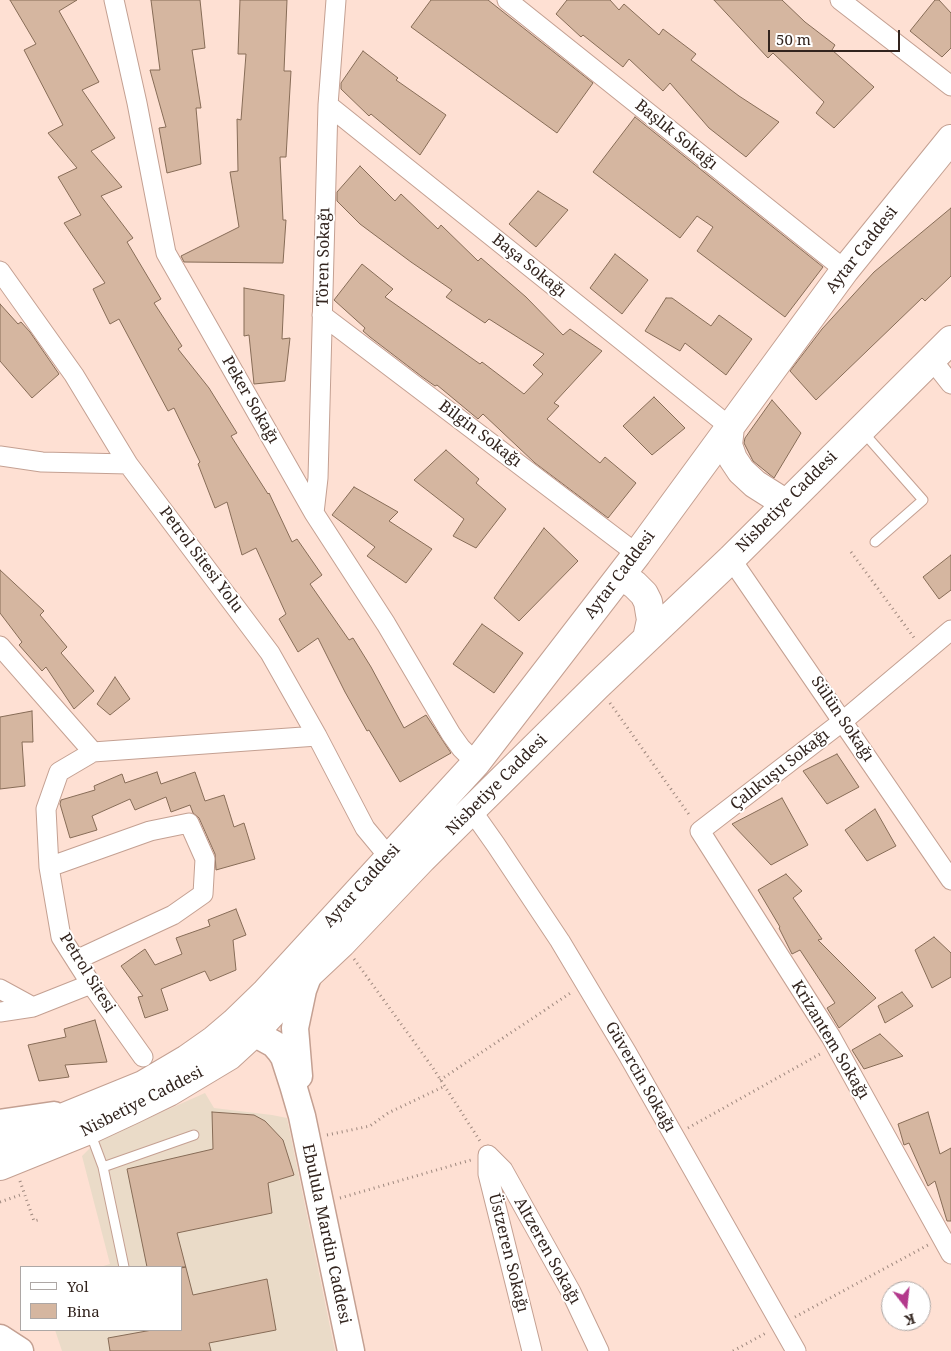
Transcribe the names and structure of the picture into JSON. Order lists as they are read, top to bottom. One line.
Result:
{"streets":{"main road":["Aytar Caddesi","Nisbetiye Caddesi","Ebulula Mardin Caddesi"],"street":["Başlık Sokağı","Tören Sokağı","Başa Sokağı","Peker Sokağı","Bilgin Sokağı","Petrol Sitesi Yolu","Sülün Sokağı","Çalıkuşu Sokağı","Petrol Sitesi","Krizantem Sokağı","Güvercin Sokağı","Altzeren Sokağı","Üstzeren Sokağı"]},"crossings":[["Başlık Sokağı","Aytar Caddesi"],["Aytar Caddesi","Başa Sokağı"],["Aytar Caddesi","Peker Sokağı"],["Aytar Caddesi","Bilgin Sokağı"],["Aytar Caddesi","Nisbetiye Caddesi"],["Aytar Caddesi","Petrol Sitesi Yolu"],["Tören Sokağı","Başa Sokağı"],["Tören Sokağı","Peker Sokağı"],["Tören Sokağı","Bilgin Sokağı"],["Nisbetiye Caddesi","Sülün Sokağı"],["Nisbetiye Caddesi","Güvercin Sokağı"],["Petrol Sitesi Yolu","Petrol Sitesi"],["Sülün Sokağı","Çalıkuşu Sokağı"],["Çalıkuşu Sokağı","Krizantem Sokağı"],["Altzeren Sokağı","Üstzeren Sokağı"]],"legend":["Yol","Bina"],"scale_bar":"50 m","north":"bottom"}
